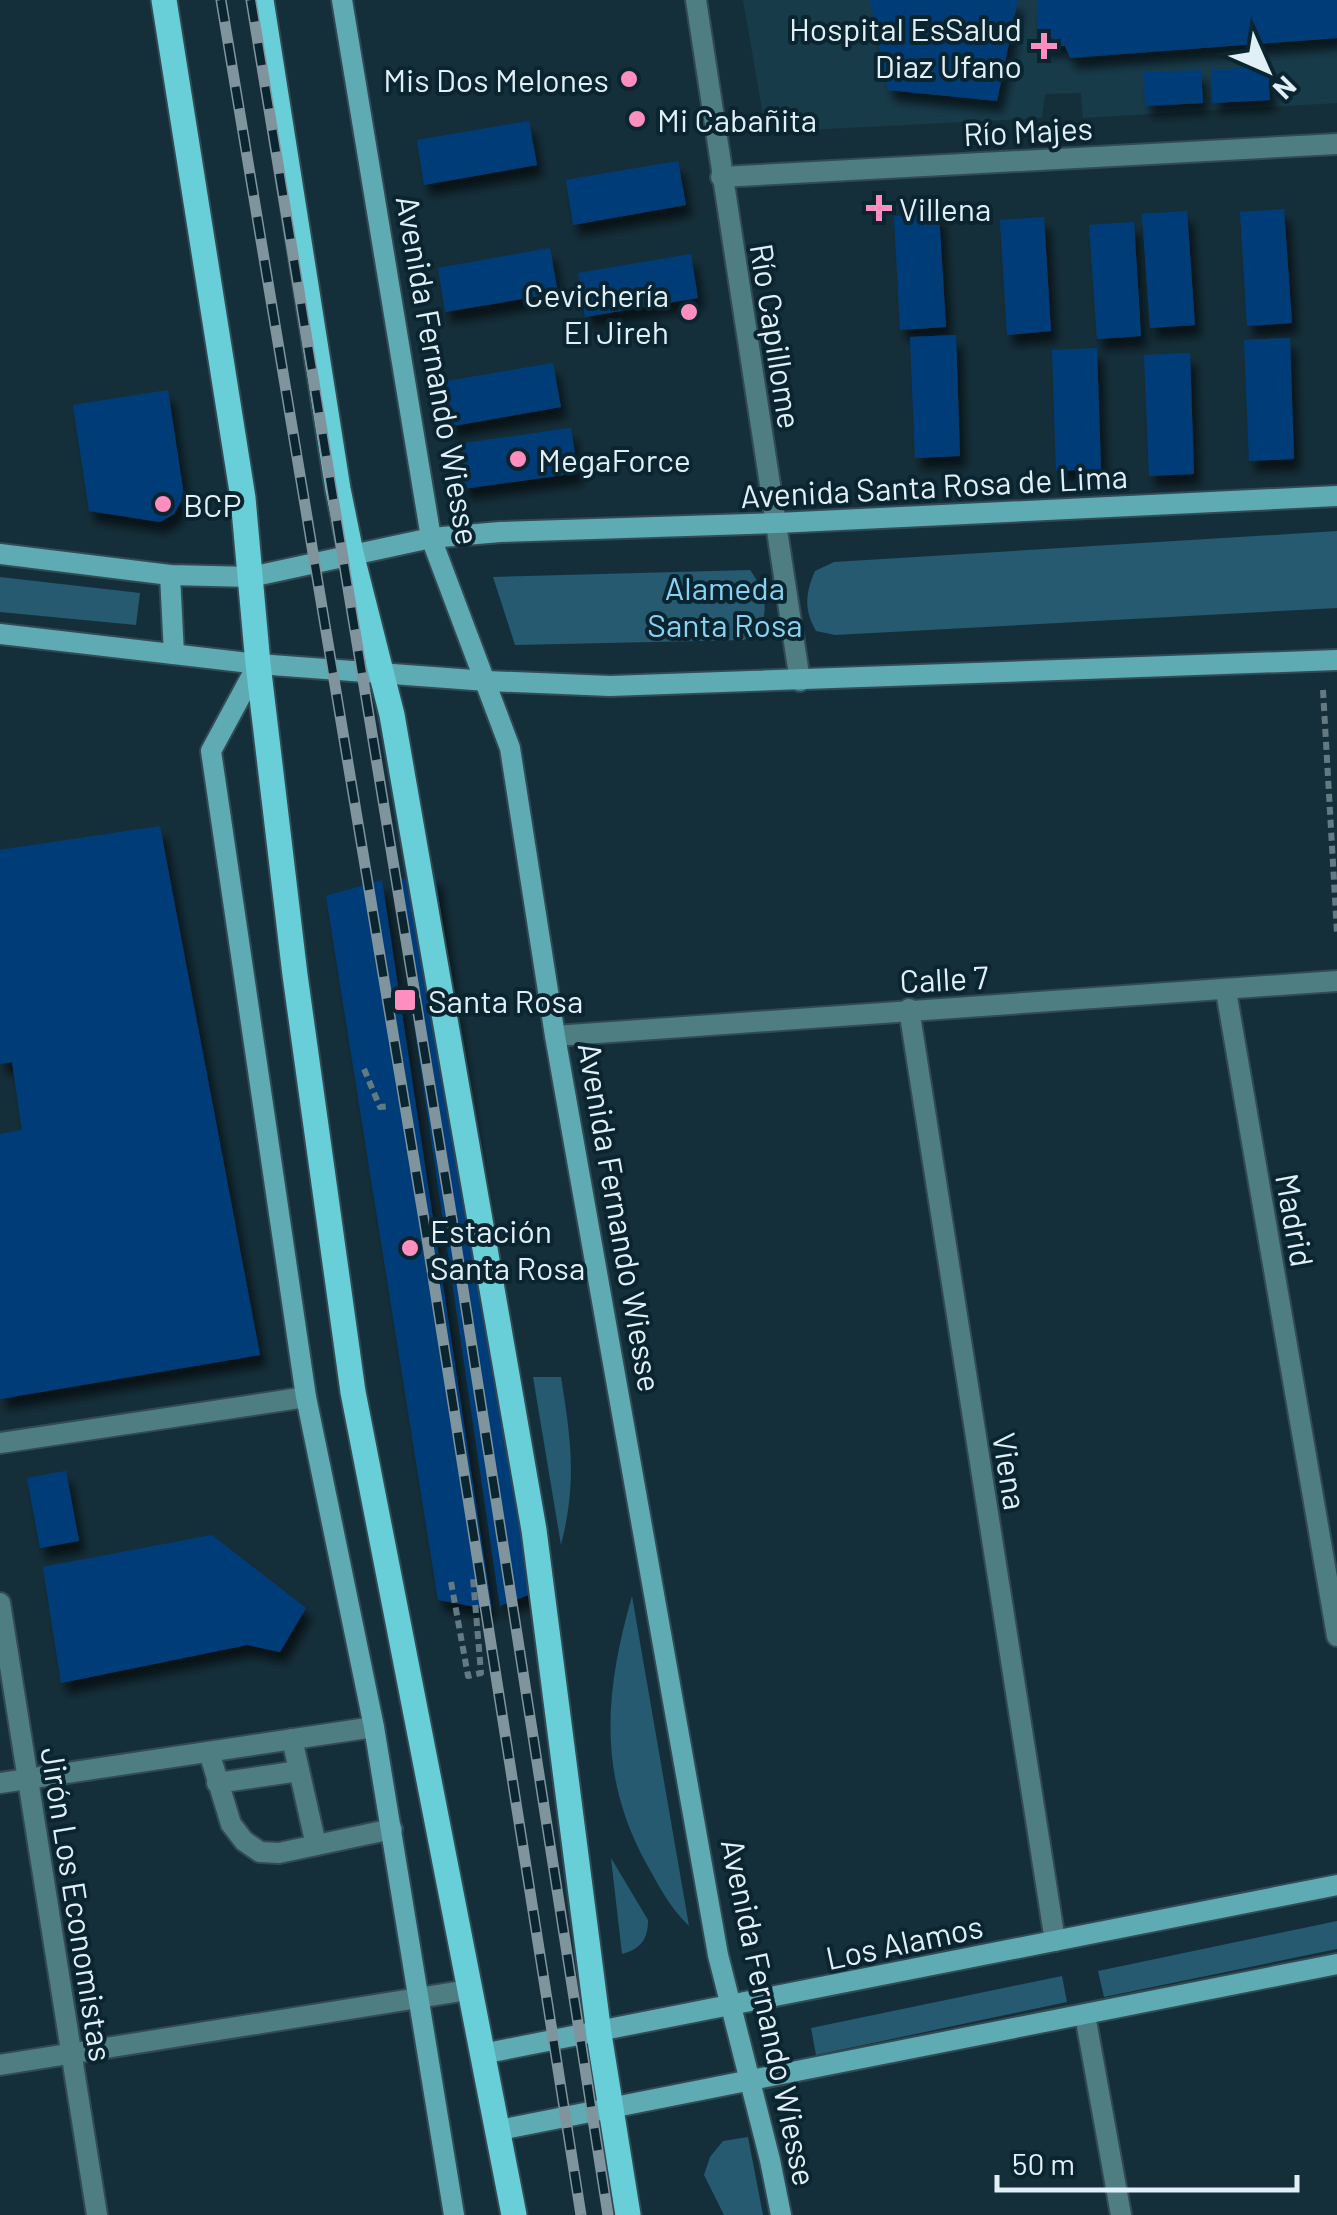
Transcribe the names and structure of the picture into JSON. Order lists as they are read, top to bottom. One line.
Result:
{"streets":{"main road":["Avenida Fernando Wiesse","Avenida Santa Rosa de Lima","Los Alamos"],"street":["Río Majes","Río Capillome","Calle 7","Madrid","Viena","Jirón Los Economistas"]},"crossings":[["Río Majes","Río Capillome"],["Río Capillome","Avenida Santa Rosa de Lima"],["Avenida Fernando Wiesse","Avenida Santa Rosa de Lima"],["Avenida Fernando Wiesse","Calle 7"],["Avenida Fernando Wiesse","Los Alamos"],["Calle 7","Madrid"],["Calle 7","Viena"],["Viena","Los Alamos"]],"parks":["Alameda Santa Rosa"],"places":{"health":["Hospital EsSalud Diaz Ufano","Villena"],"other":["Mis Dos Melones","Mi Cabañita","Cevichería El Jireh","MegaForce","BCP","Estación Santa Rosa"],"transit":["Santa Rosa"]},"scale_bar":"50 m","north":"bottom right"}
